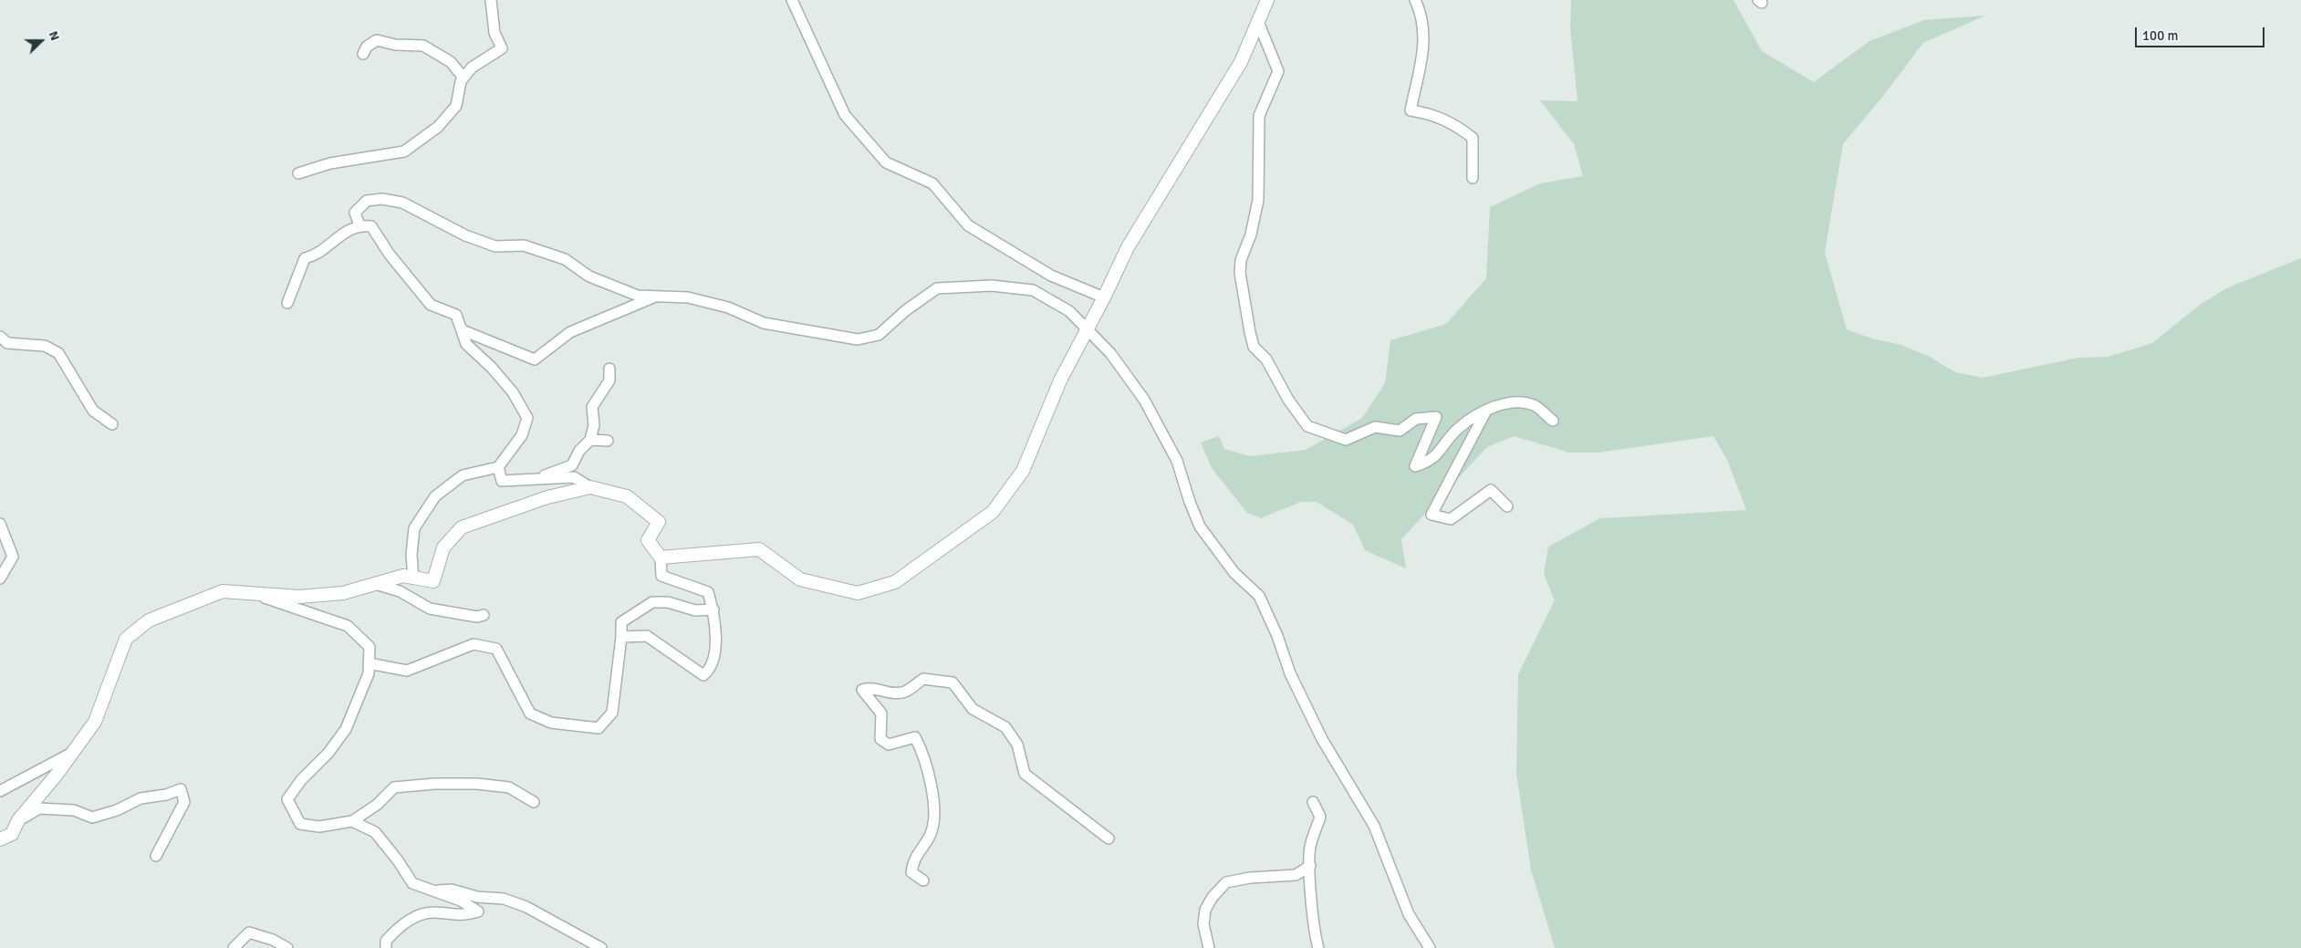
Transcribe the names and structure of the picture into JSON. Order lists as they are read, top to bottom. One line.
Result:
{"scale_bar":"100 m","north":"right"}
